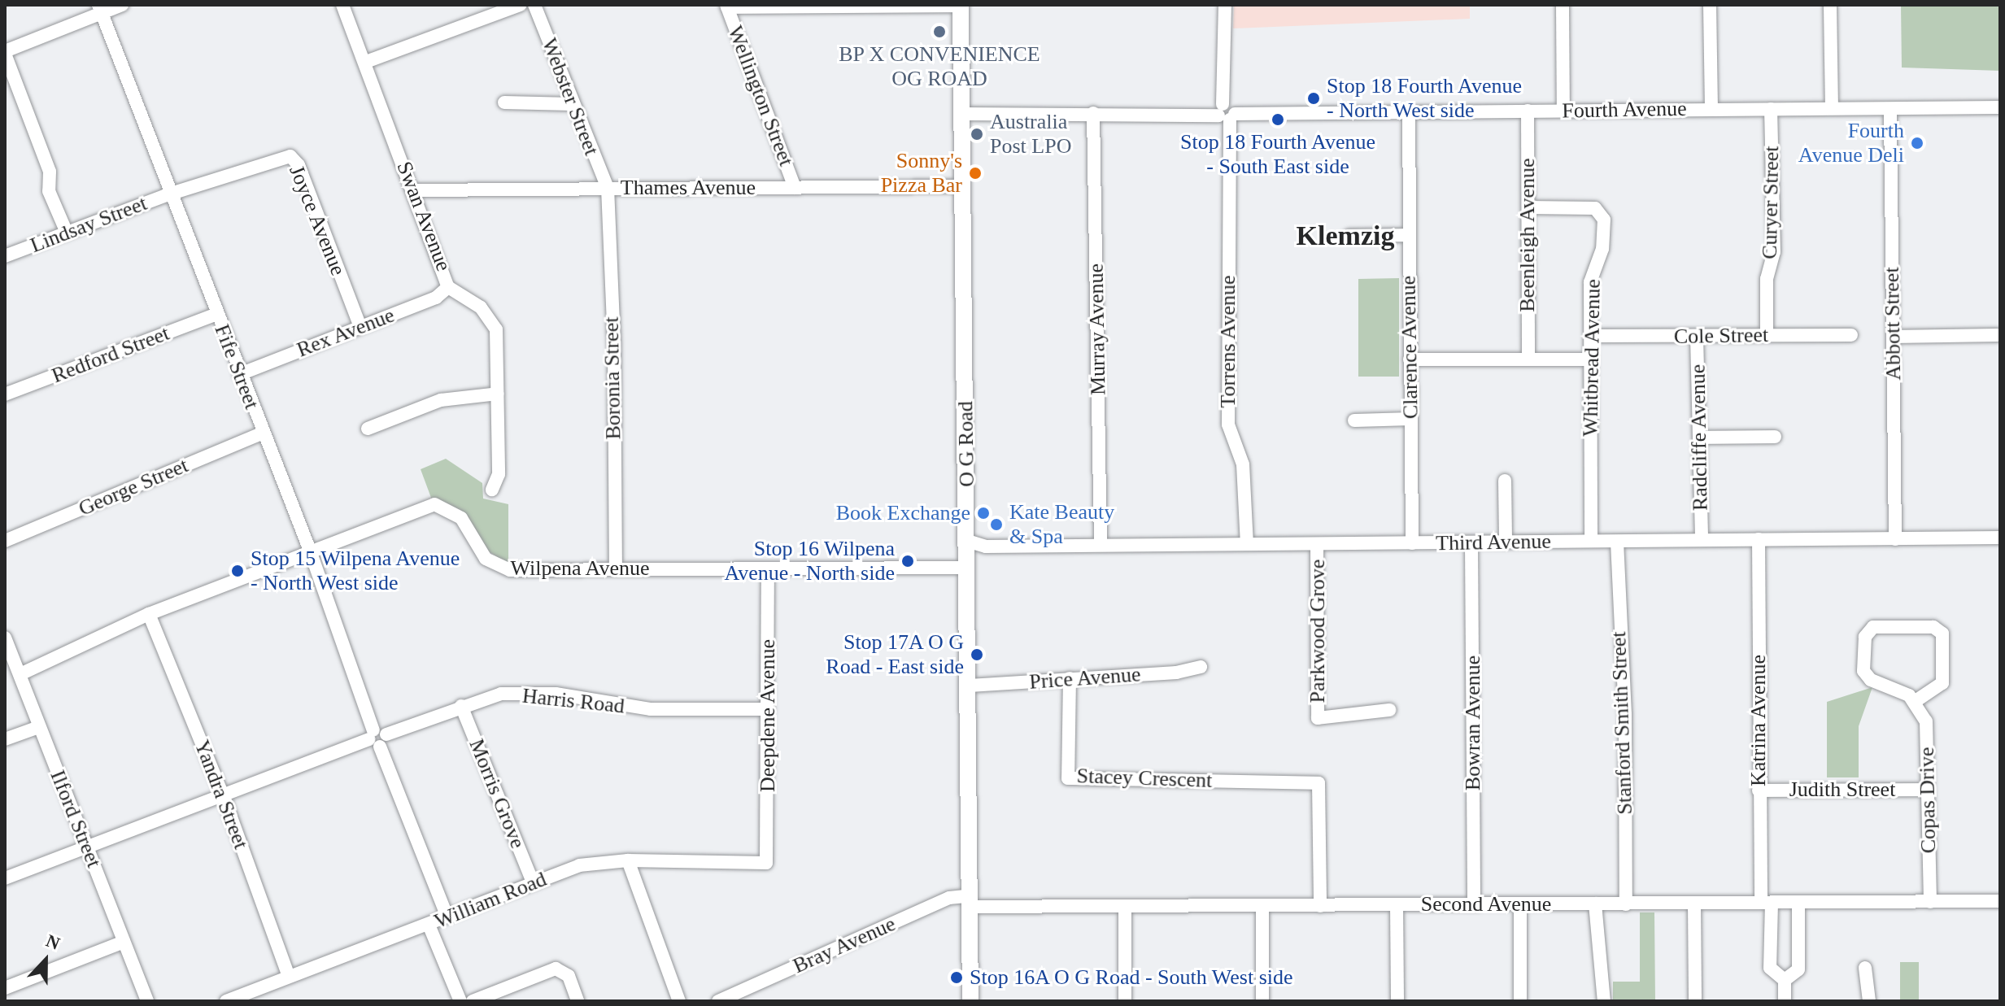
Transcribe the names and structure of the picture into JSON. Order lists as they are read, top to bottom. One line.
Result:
{"streets":{"main road":["O G Road"],"street":["Wellington Street","Webster Street","Fourth Avenue","Thames Avenue","Curyer Street","Swan Avenue","Joyce Avenue","Lindsay Street","Beenleigh Avenue","Abbott Street","Murray Avenue","Rex Avenue","Cole Street","Torrens Avenue","Clarence Avenue","Redford Street","Whitbread Avenue","Fife Street","Boronia Street","Radcliffe Avenue","George Street","Third Avenue","Wilpena Avenue","Parkwood Grove","Price Avenue","Harris Road","Deepdene Avenue","Katrina Avenue","Bowran Avenue","Stanford Smith Street","Stacey Crescent","Judith Street","Morris Grove","Yandra Street","Copas Drive","Ilford Street","William Road","Second Avenue","Bray Avenue"]},"crossings":[["Wellington Street","Thames Avenue"],["Webster Street","Thames Avenue"],["Webster Street","Boronia Street"],["Fourth Avenue","Curyer Street"],["Fourth Avenue","Beenleigh Avenue"],["Fourth Avenue","Abbott Street"],["Fourth Avenue","Murray Avenue"],["Fourth Avenue","Torrens Avenue"],["Fourth Avenue","Clarence Avenue"],["Fourth Avenue","O G Road"],["Thames Avenue","Swan Avenue"],["Thames Avenue","Boronia Street"],["Thames Avenue","O G Road"],["Curyer Street","Cole Street"],["Swan Avenue","Rex Avenue"],["Joyce Avenue","Lindsay Street"],["Joyce Avenue","Rex Avenue"],["Joyce Avenue","Fife Street"],["Lindsay Street","Fife Street"],["Beenleigh Avenue","Whitbread Avenue"],["Abbott Street","Third Avenue"],["Murray Avenue","Third Avenue"],["Rex Avenue","Fife Street"],["Cole Street","Whitbread Avenue"],["Cole Street","Radcliffe Avenue"],["Torrens Avenue","Third Avenue"],["Clarence Avenue","Third Avenue"],["Redford Street","Fife Street"],["Whitbread Avenue","Third Avenue"],["Fife Street","George Street"],["Fife Street","Wilpena Avenue"],["Fife Street","Harris Road"],["Fife Street","William Road"],["Boronia Street","Wilpena Avenue"],["Radcliffe Avenue","Third Avenue"],["O G Road","Third Avenue"],["O G Road","Wilpena Avenue"],["O G Road","Price Avenue"],["O G Road","Second Avenue"],["O G Road","Bray Avenue"],["Third Avenue","Wilpena Avenue"],["Third Avenue","Parkwood Grove"],["Third Avenue","Katrina Avenue"],["Third Avenue","Bowran Avenue"],["Third Avenue","Stanford Smith Street"],["Wilpena Avenue","Deepdene Avenue"],["Wilpena Avenue","Yandra Street"],["Wilpena Avenue","Ilford Street"],["Price Avenue","Stacey Crescent"],["Harris Road","Deepdene Avenue"],["Harris Road","Morris Grove"],["Harris Road","Yandra Street"],["Harris Road","Ilford Street"],["Deepdene Avenue","William Road"],["Katrina Avenue","Judith Street"],["Katrina Avenue","Second Avenue"],["Bowran Avenue","Second Avenue"],["Stanford Smith Street","Second Avenue"],["Stacey Crescent","Second Avenue"],["Judith Street","Copas Drive"],["Morris Grove","William Road"],["Yandra Street","William Road"],["Copas Drive","Second Avenue"],["Second Avenue","Bray Avenue"]],"districts":["Klemzig"],"places":["BP X CONVENIENCE OG ROAD","Stop 18 Fourth Avenue - North West side","Stop 18 Fourth Avenue - South East side","Australia Post LPO","Fourth Avenue Deli","Sonny's Pizza Bar","Book Exchange","Kate Beauty & Spa","Stop 16 Wilpena Avenue - North side","Stop 15 Wilpena Avenue - North West side","Stop 17A O G Road - East side","Stop 16A O G Road - South West side"],"north":"top"}
